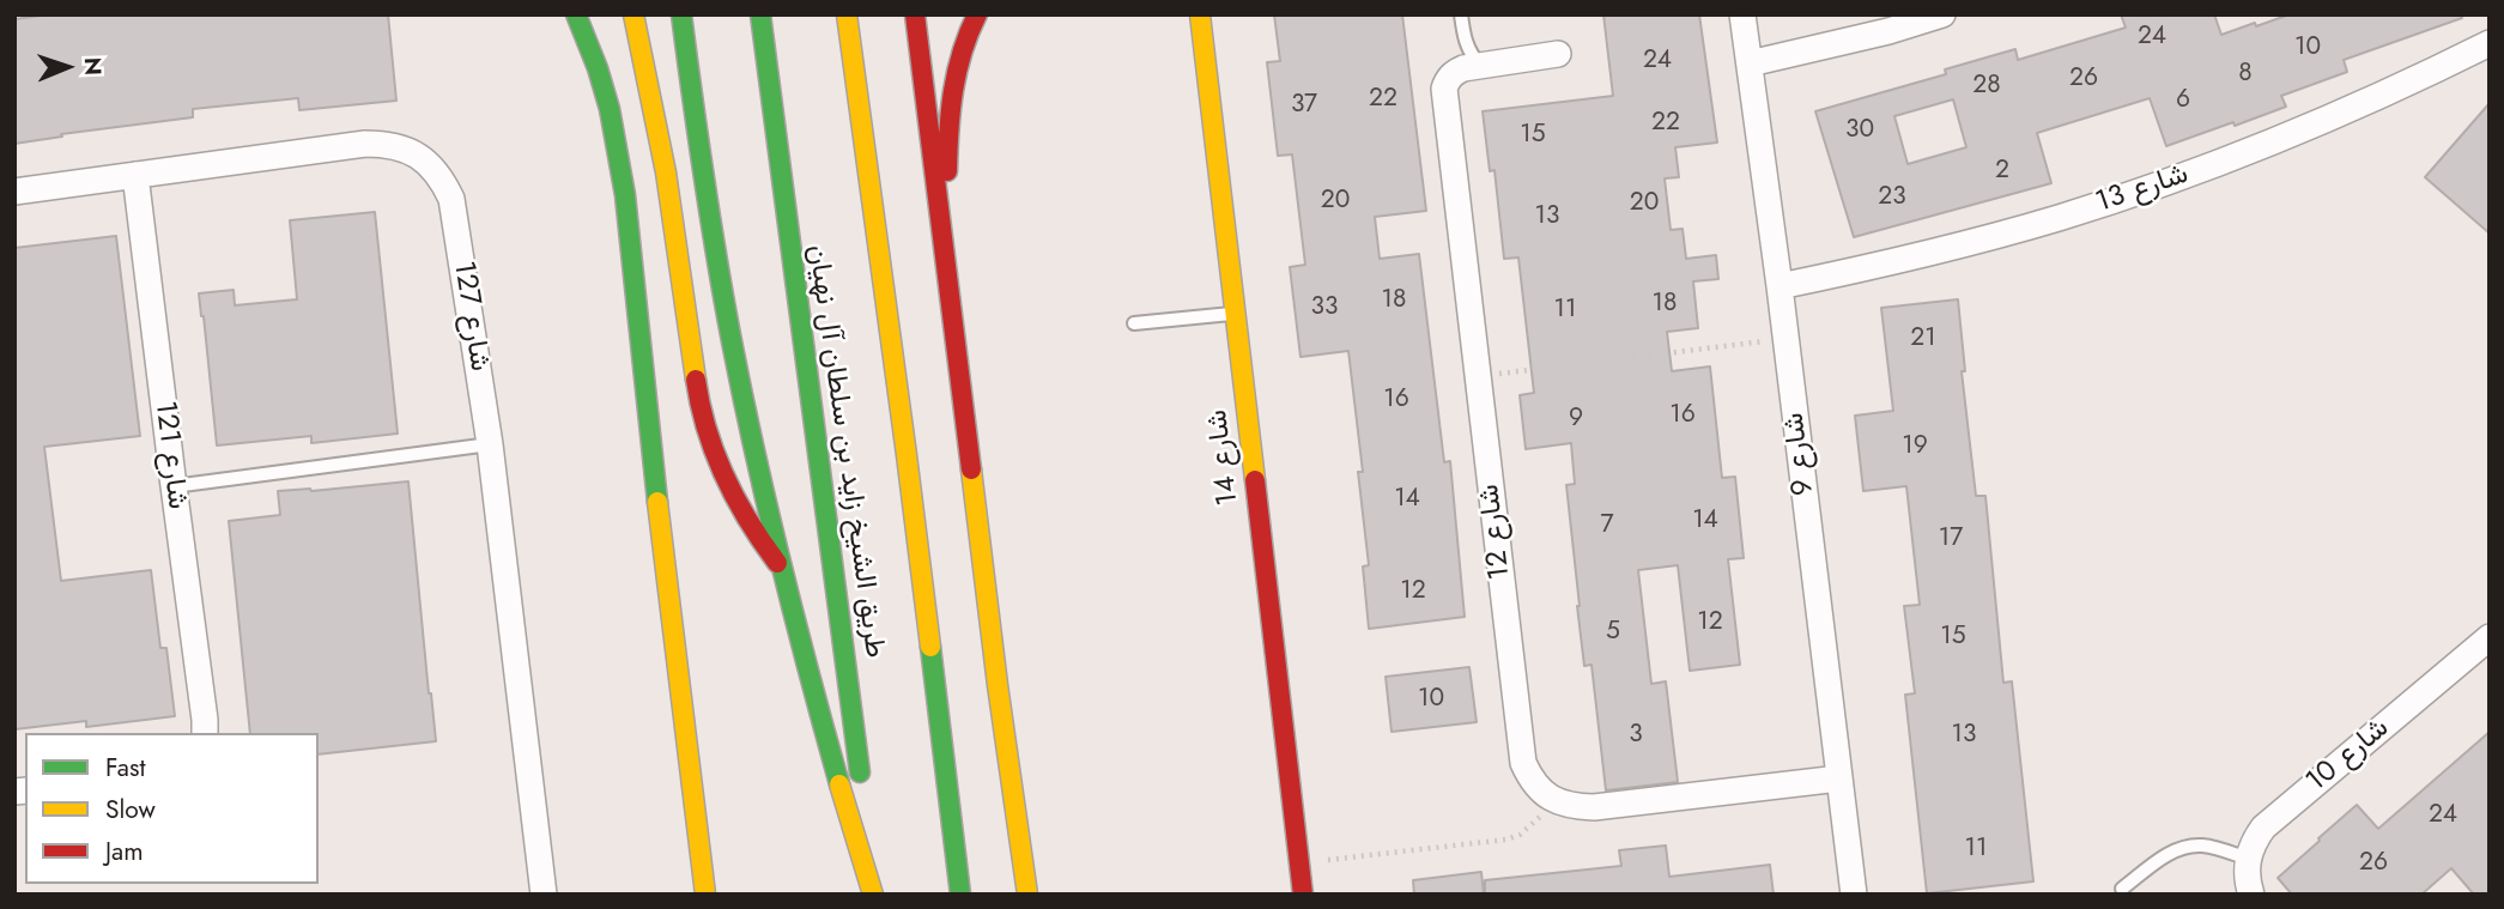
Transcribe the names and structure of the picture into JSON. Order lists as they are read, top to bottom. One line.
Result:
{"streets":{"main road":["طريق الشيخ زايد بن سلطان آل نهيان","شارع 14"],"street":["شارع 13","شارع 127","شارع 9","شارع 121","شارع 12","شارع 10"]},"crossings":[["شارع 13","شارع 9"],["شارع 127","شارع 121"]],"house_numbers":["24","10","24","8","26","28","22","6","37","22","30","15","2","23","20","20","13","18","18","33","11","21","16","16","9","19","14","14","7","17","12","12","5","15","10","3","13","24","11","26"],"legend":["Fast","Slow","Jam"],"north":"right"}
